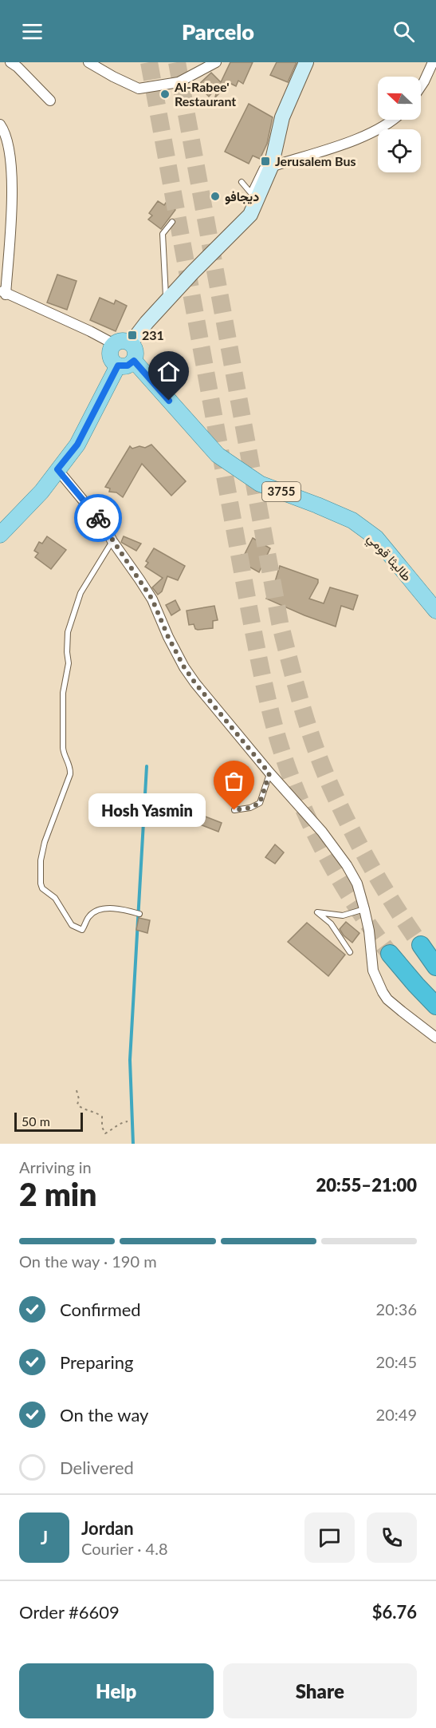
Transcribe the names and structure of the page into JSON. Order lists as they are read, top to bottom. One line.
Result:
{"streets":{"main road":["3755","طاليثا قومي"]},"places":{"other":["Al-Rabee' Restaurant","ديجافو","Hosh Yasmin"],"transit":["Jerusalem Bus","231"]},"scale_bar":"50 m","north":"left","page":{"header":"Parcelo","bubble":"Hosh Yasmin","scale":"50 m","heading":["2 min","Arriving in","20:55–21:00"],"panel":["Jordan","Courier · 4.8","Order #6609","$6.76"],"bar":"On the way · 190 m","list":[["Confirmed","20:36"],["Preparing","20:45"],["On the way","20:49"],"Delivered"],"round":"J","buttons":["Help","Share"]}}
